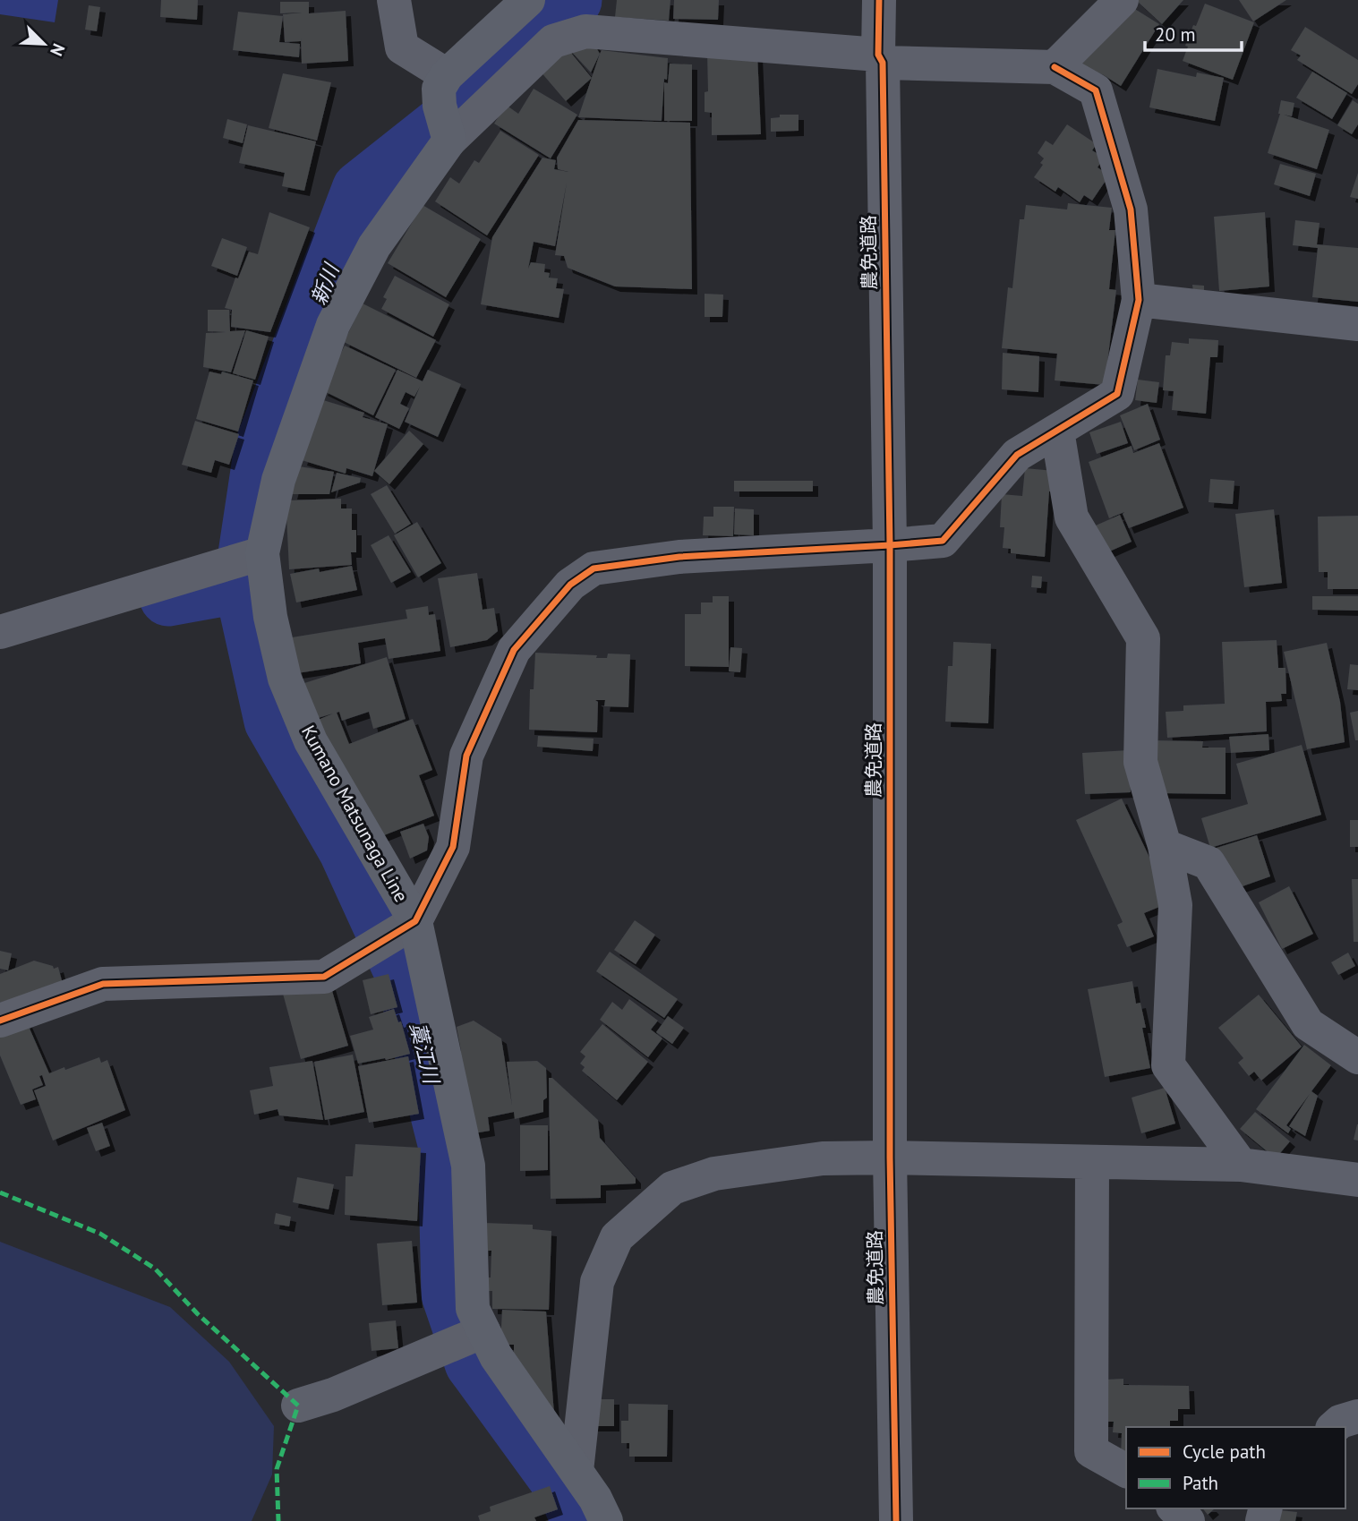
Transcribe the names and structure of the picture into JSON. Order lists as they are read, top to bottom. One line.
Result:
{"streets":{"main road":["Kumano Matsunaga Line"],"street":["農免道路"]},"water":["新川","藁江川"],"legend":["Cycle path","Path"],"scale_bar":"20 m","north":"bottom right"}
